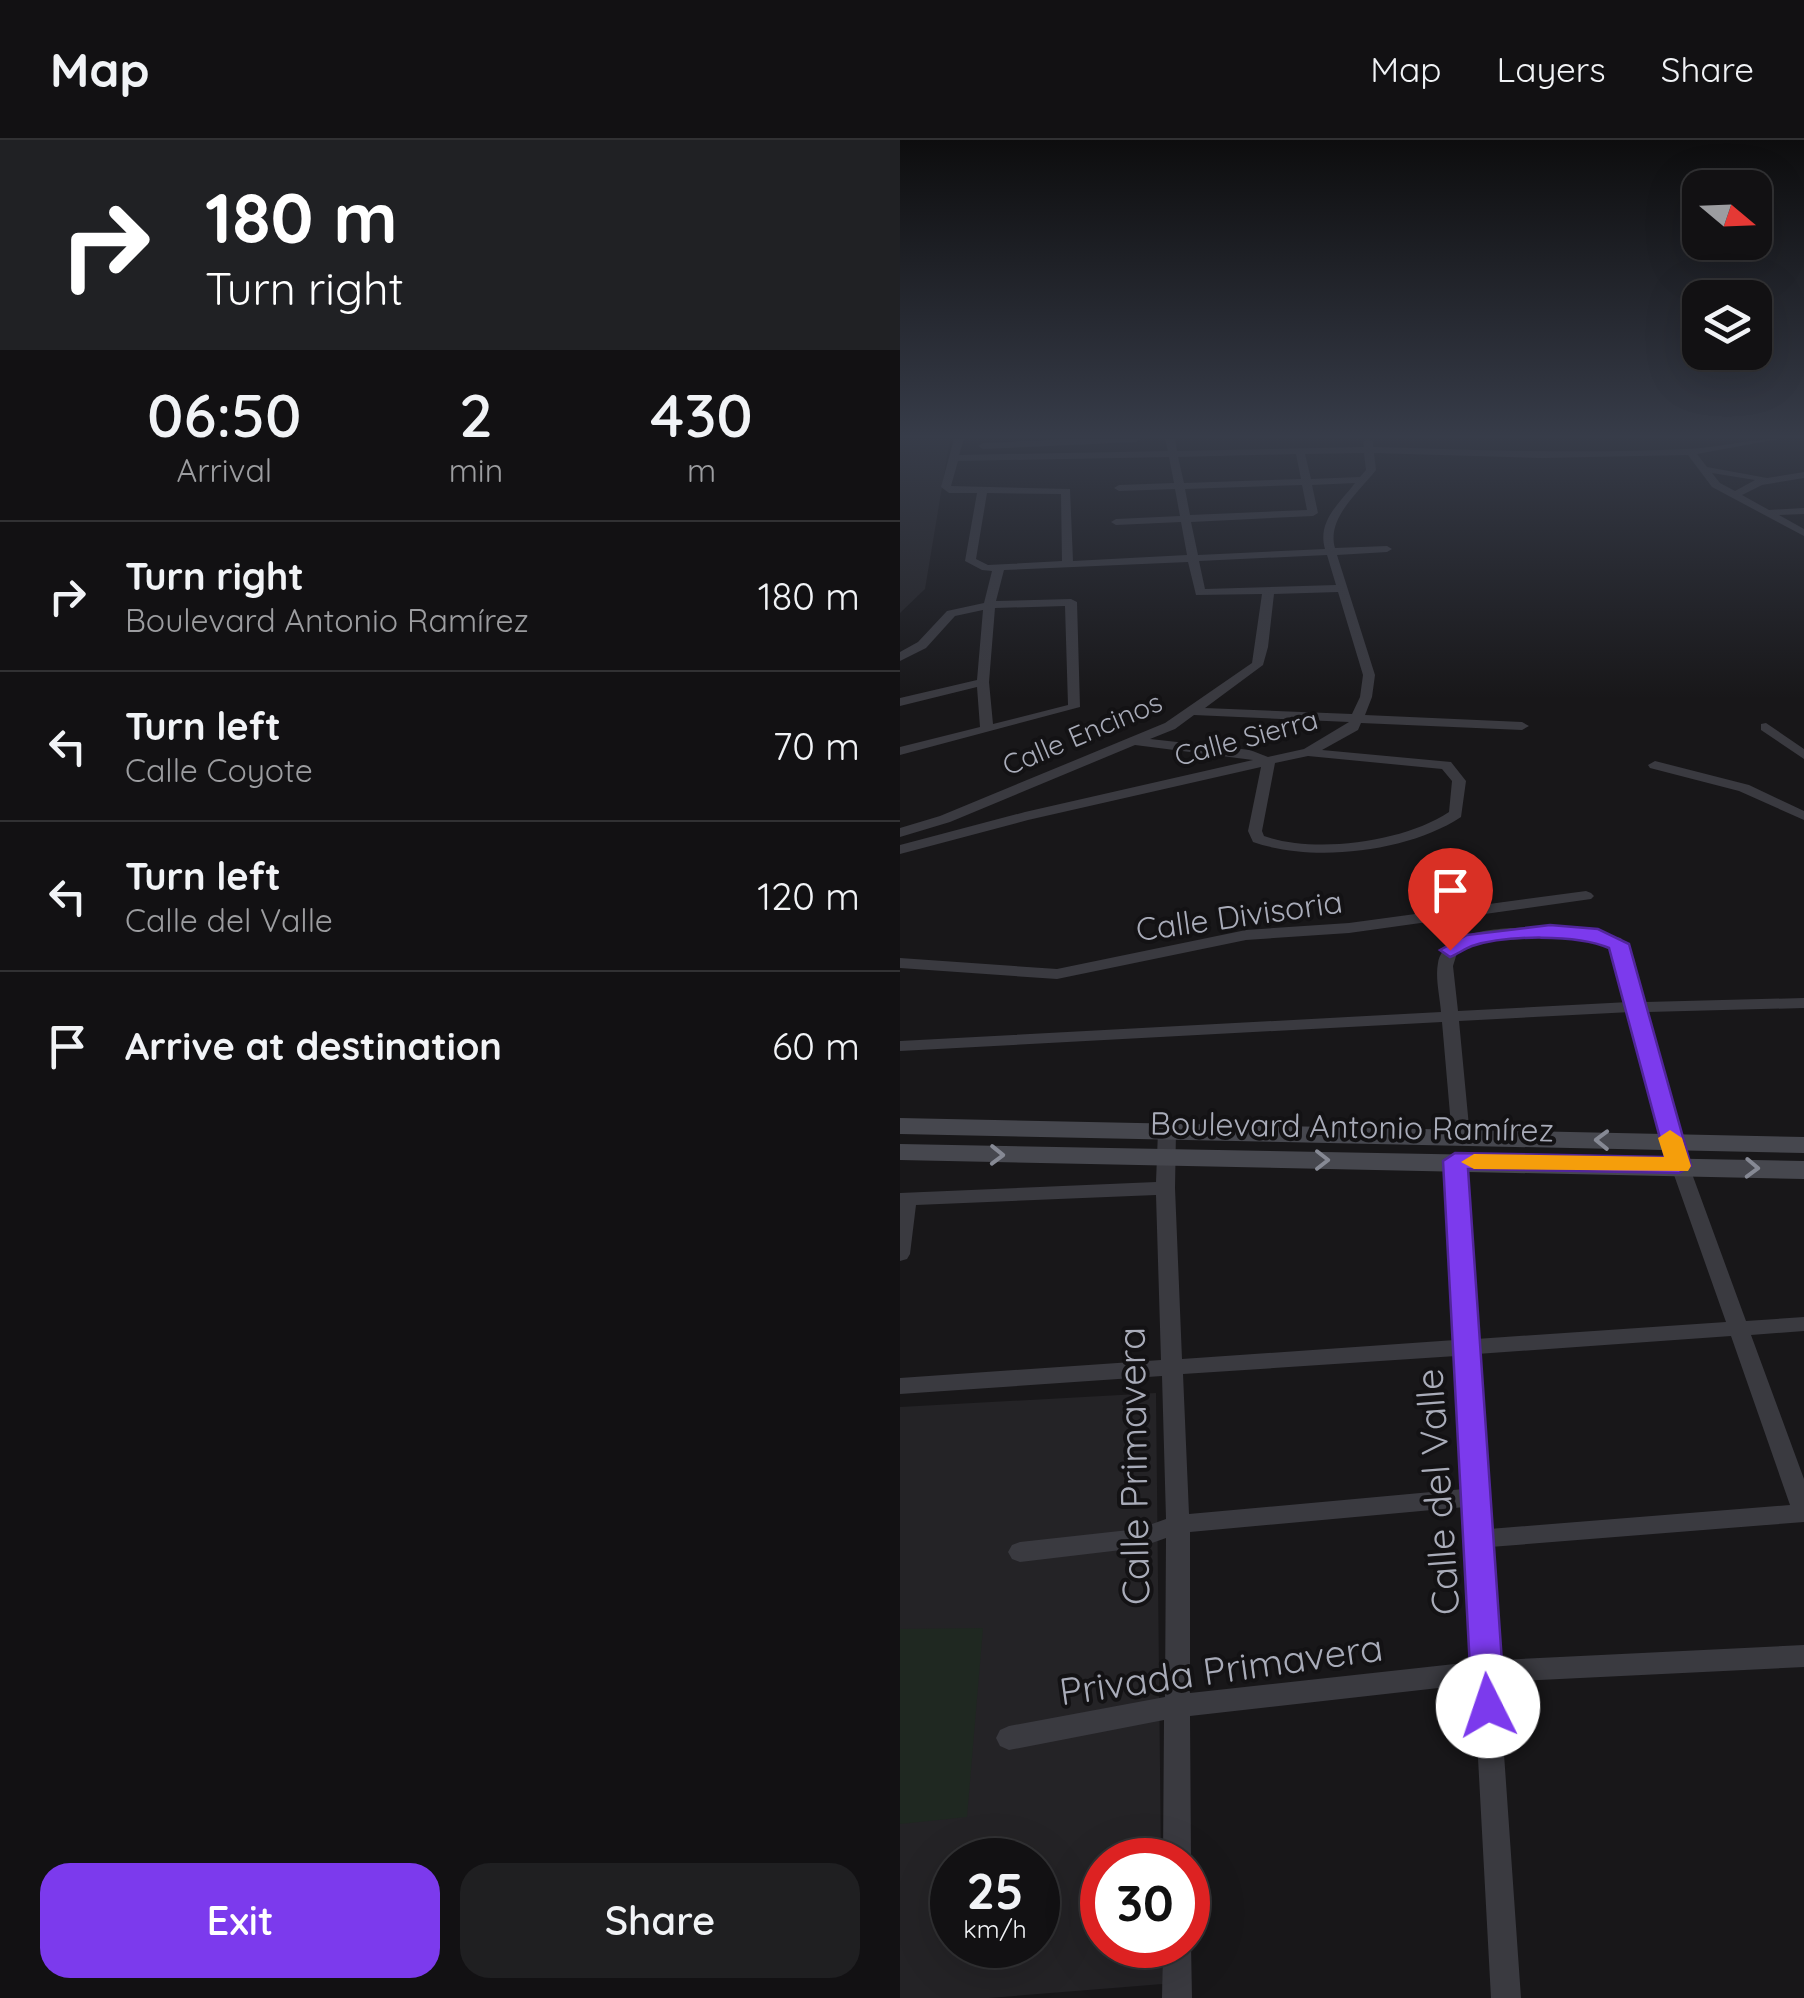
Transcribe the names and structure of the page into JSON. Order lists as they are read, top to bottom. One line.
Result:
{"streets":{"main road":["Boulevard Antonio Ramírez"],"street":["Calle Encinos","Calle Sierra","Calle Divisoria","Calle Primavera","Calle del Valle","Privada Primavera"]},"crossings":[["Boulevard Antonio Ramírez","Calle Primavera"],["Boulevard Antonio Ramírez","Calle del Valle"],["Calle Primavera","Privada Primavera"],["Calle del Valle","Privada Primavera"]],"north":"right","page":{"header":"Map","nav":["Map","Layers","Share"],"turn":["180 m","Turn right"],"eta":["06:50","Arrival","2","min","430","m"],"list":[{"name":"Turn right","note":"Boulevard Antonio Ramírez","value":"180 m"},{"name":"Turn left","note":"Calle Coyote","value":"70 m"},{"name":"Turn left","note":"Calle del Valle","value":"120 m"},{"name":"Arrive at destination","value":"60 m"}],"speed":"25 km/h","limit":"30","buttons":["Exit","Share"]}}
